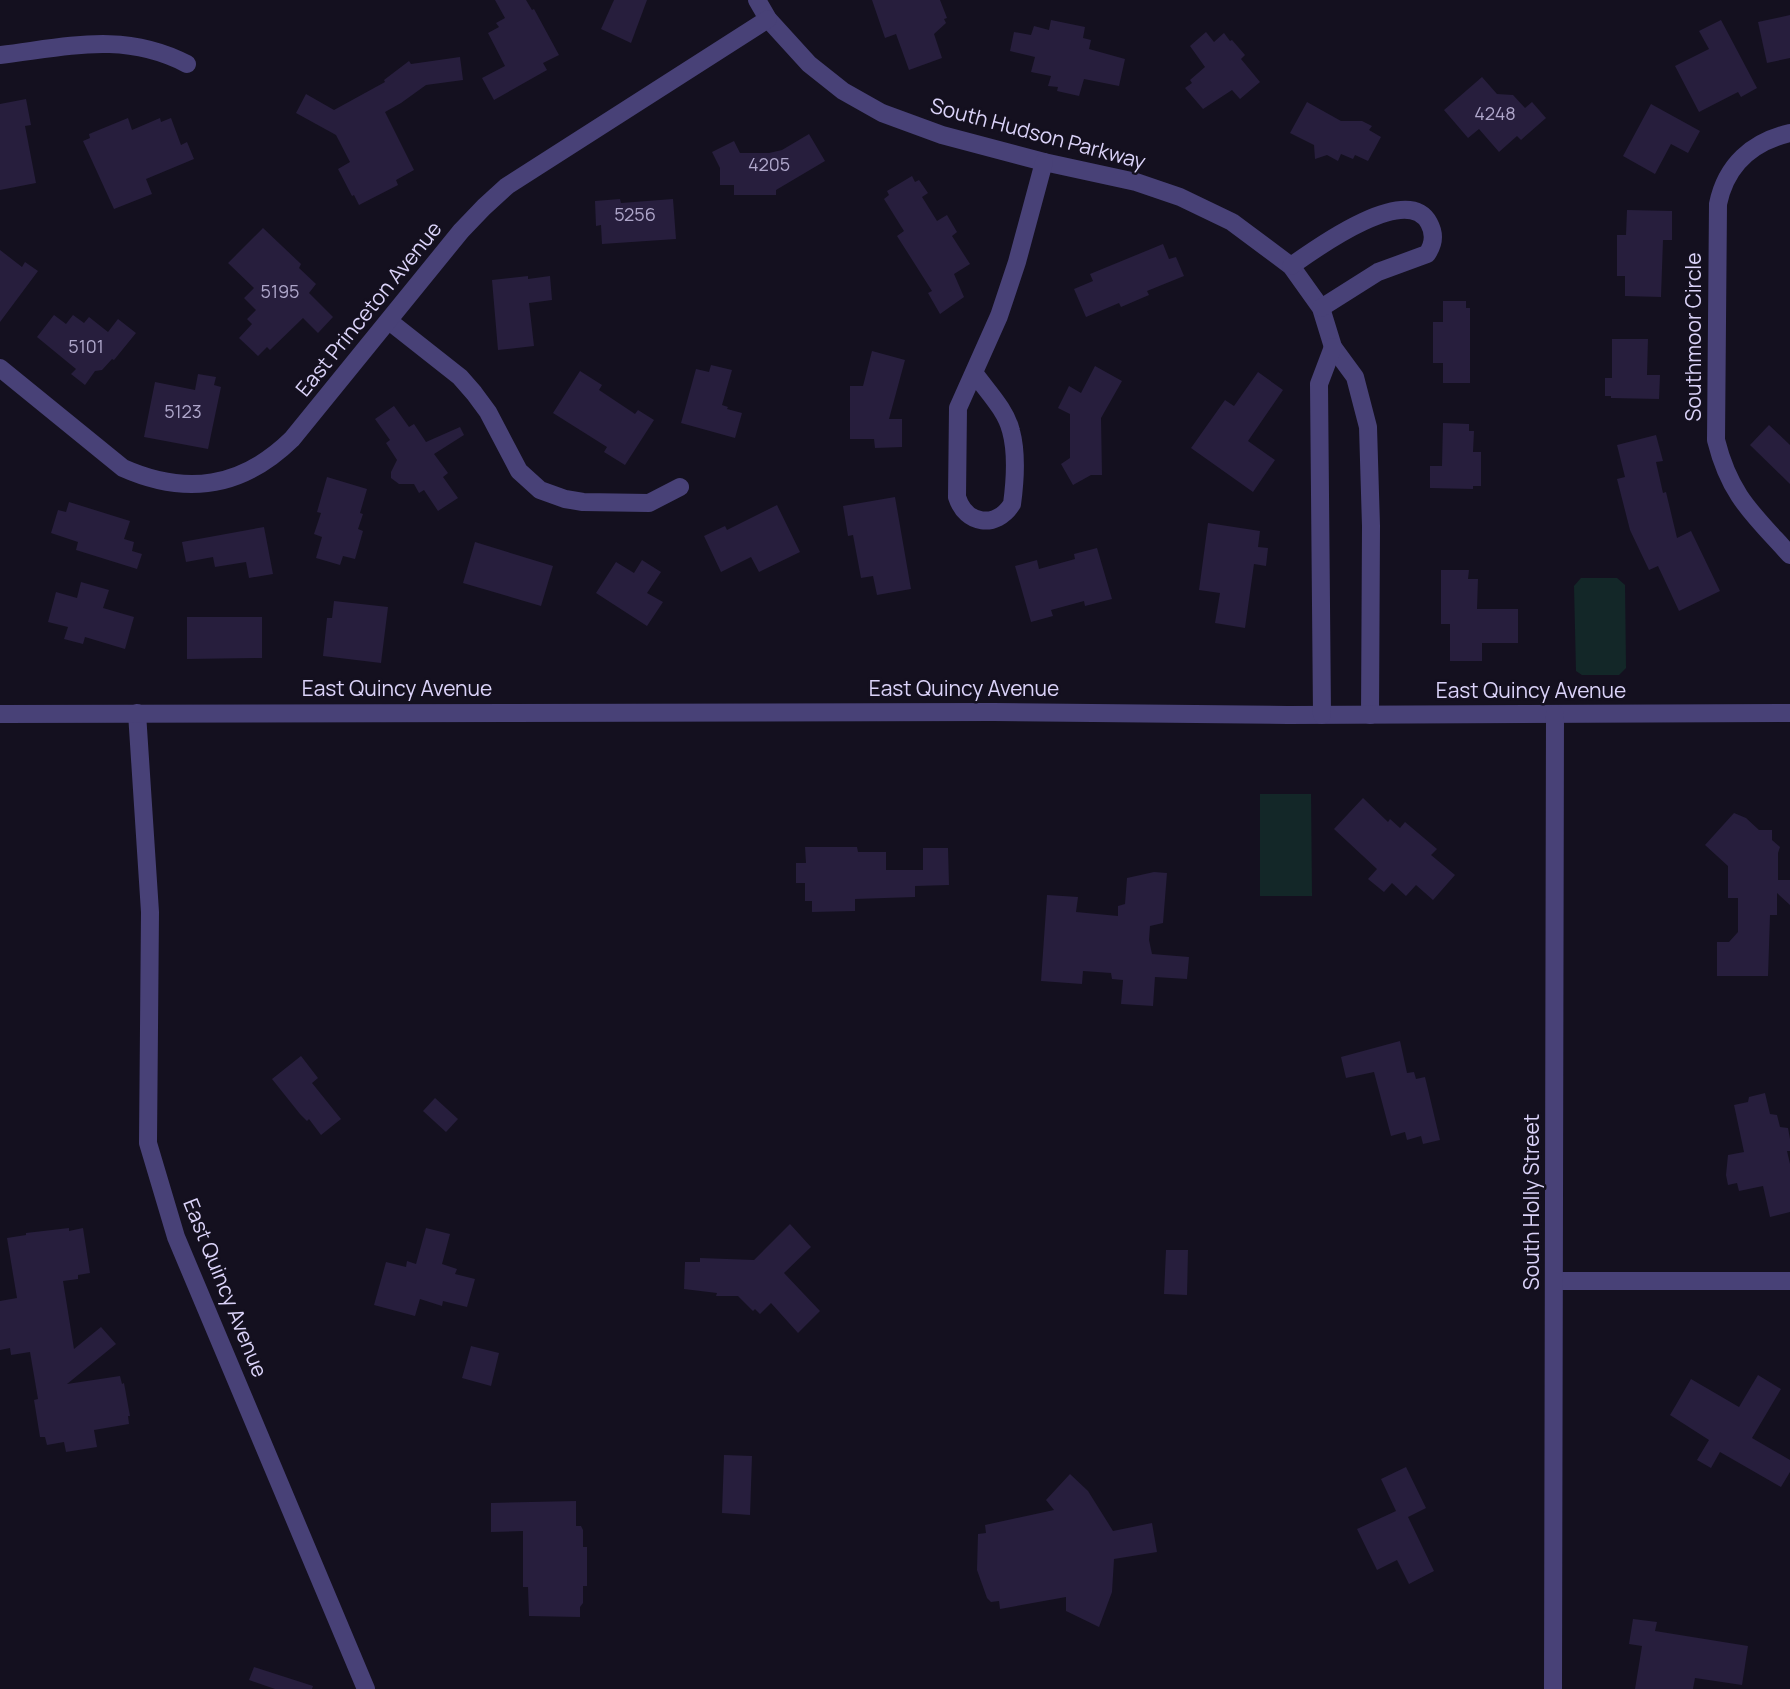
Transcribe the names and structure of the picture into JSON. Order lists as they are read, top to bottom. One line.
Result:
{"streets":{"street":["South Hudson Parkway","East Princeton Avenue","Southmoor Circle","East Quincy Avenue","South Holly Street"]},"crossings":[["South Hudson Parkway","East Princeton Avenue"],["South Hudson Parkway","East Quincy Avenue"],["East Quincy Avenue","South Holly Street"]],"house_numbers":["4248","4205","5256","5195","5101","5123"]}
